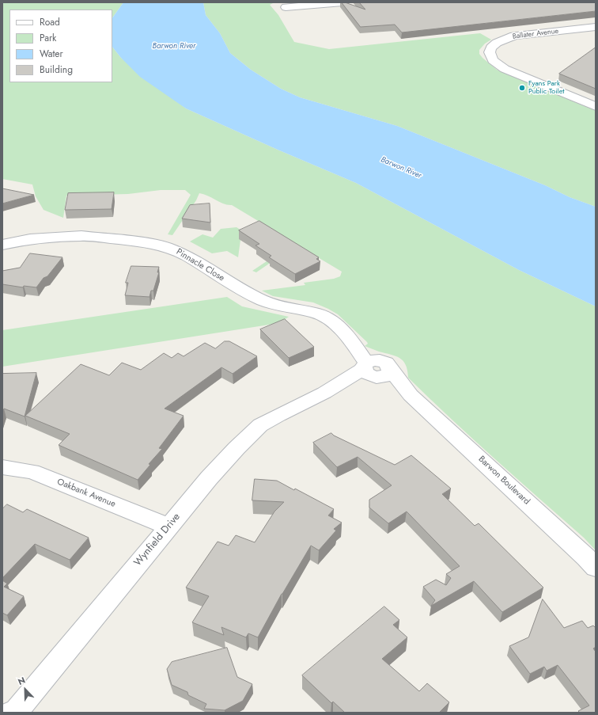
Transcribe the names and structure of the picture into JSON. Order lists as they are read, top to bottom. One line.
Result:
{"streets":{"street":["Ballater Avenue","Pinnacle Close","Barwon Boulevard","Oakbank Avenue","Wynfield Drive"]},"crossings":[["Pinnacle Close","Barwon Boulevard"],["Pinnacle Close","Wynfield Drive"],["Barwon Boulevard","Wynfield Drive"],["Oakbank Avenue","Wynfield Drive"]],"water":["Barwon River"],"places":["Fyans Park Public Toilet"],"legend":["Road","Park","Water","Building"],"north":"top left"}
